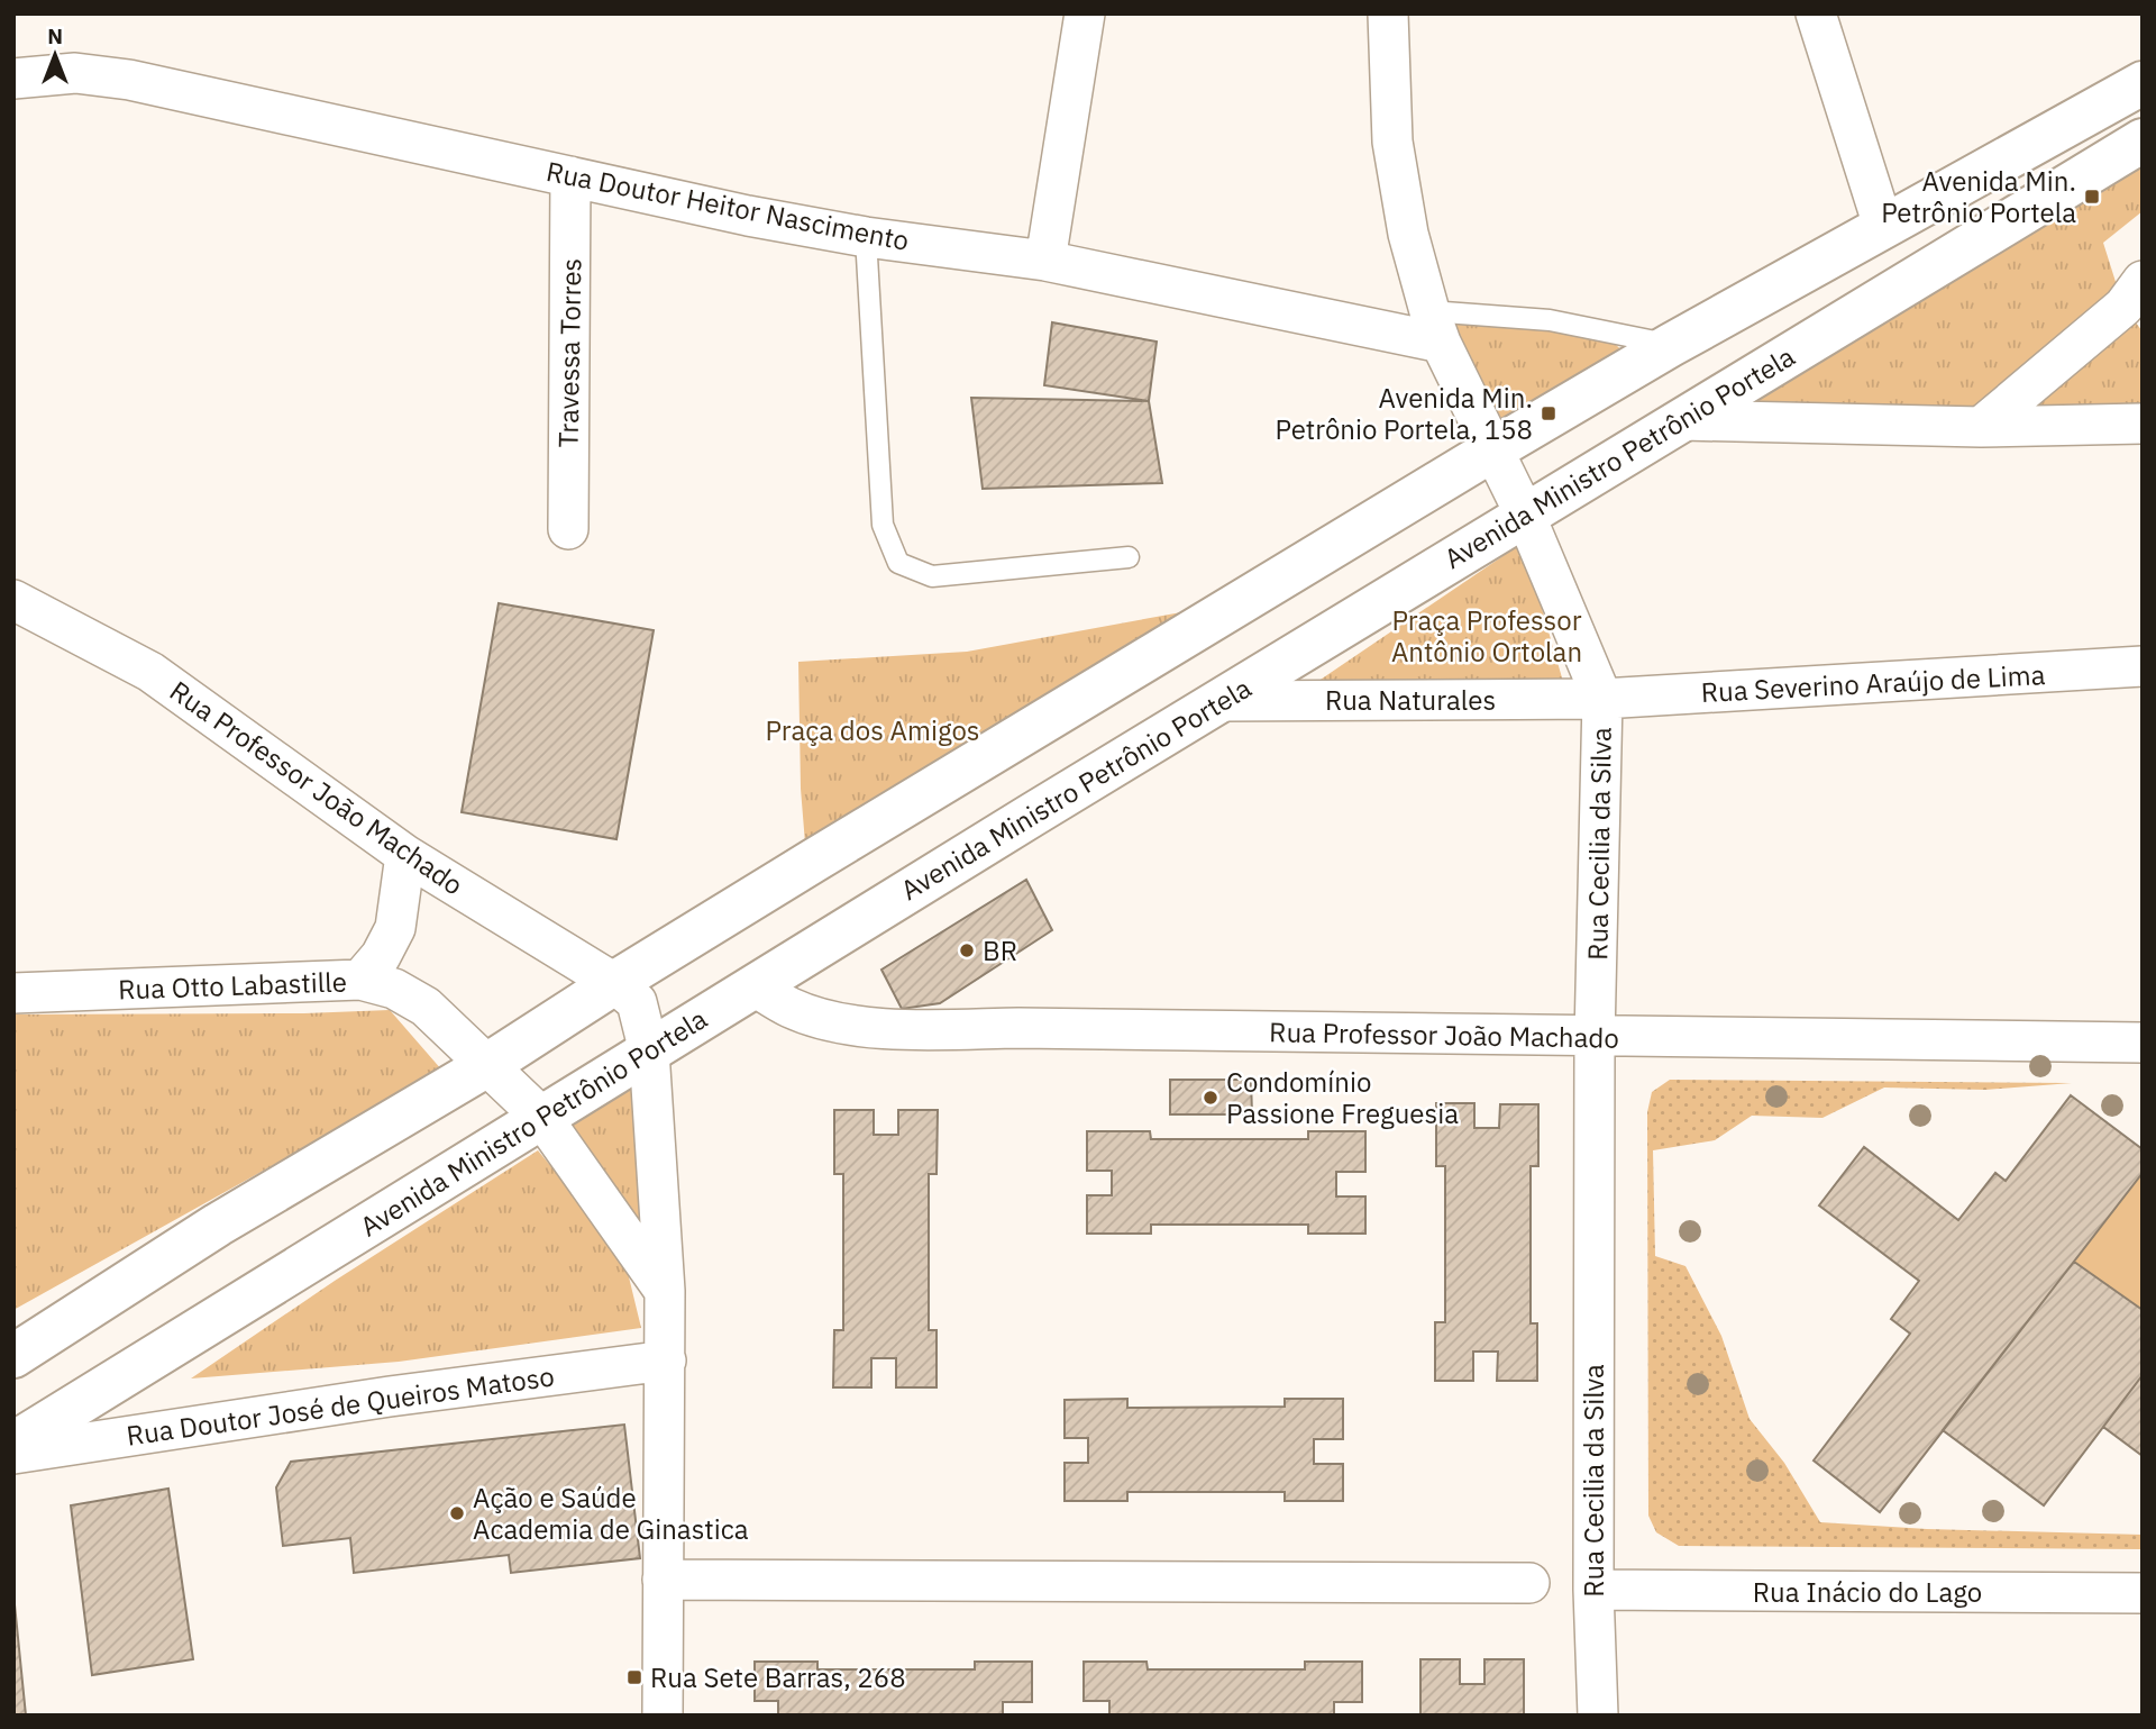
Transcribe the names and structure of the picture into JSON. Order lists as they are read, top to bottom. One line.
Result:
{"streets":{"main road":["Avenida Ministro Petrônio Portela"],"street":["Rua Doutor Heitor Nascimento","Travessa Torres","Rua Severino Araújo de Lima","Rua Naturales","Rua Professor João Machado","Rua Cecilia da Silva","Rua Otto Labastille","Rua Doutor José de Queiros Matoso","Rua Inácio do Lago"]},"crossings":[["Rua Doutor Heitor Nascimento","Travessa Torres"],["Rua Doutor Heitor Nascimento","Rua Cecilia da Silva"],["Avenida Ministro Petrônio Portela","Rua Naturales"],["Avenida Ministro Petrônio Portela","Rua Professor João Machado"],["Avenida Ministro Petrônio Portela","Rua Cecilia da Silva"],["Avenida Ministro Petrônio Portela","Rua Otto Labastille"],["Rua Severino Araújo de Lima","Rua Naturales"],["Rua Severino Araújo de Lima","Rua Cecilia da Silva"],["Rua Naturales","Rua Cecilia da Silva"],["Rua Professor João Machado","Rua Cecilia da Silva"],["Rua Professor João Machado","Rua Otto Labastille"],["Rua Professor João Machado","Rua Doutor José de Queiros Matoso"],["Rua Cecilia da Silva","Rua Inácio do Lago"]],"parks":["Praça Professor Antônio Ortolan","Praça dos Amigos"],"places":{"transit":["Avenida Min. Petrônio Portela","Avenida Min. Petrônio Portela, 158","Rua Sete Barras, 268"],"other":["BR","Condomínio Passione Freguesia","Ação e Saúde Academia de Ginastica"]},"north":"top"}
